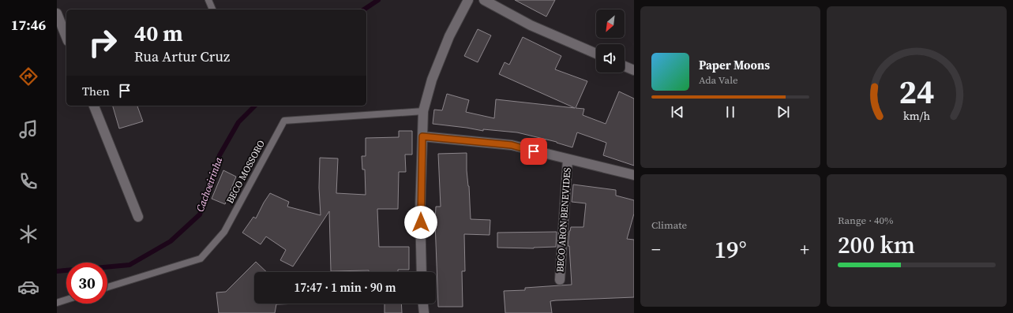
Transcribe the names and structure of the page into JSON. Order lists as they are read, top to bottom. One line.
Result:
{"streets":{"street":["BECO ARON BENEVIDES"],"lane":["BECO MOSSORO"]},"water":["Cachoeirinha"],"north":"bottom left","page":{"tabs":"17:46","turn":["40 m","Rua Artur Cruz"],"song":["Paper Moons","Ada Vale"],"then":"Then","tile":["Climate",["Range · 40%","200 km"]],"heat":["−","19°","+"],"limit":"30","trip":"17:47 · 1 min · 90 m","gauge":["24","km/h"]}}
